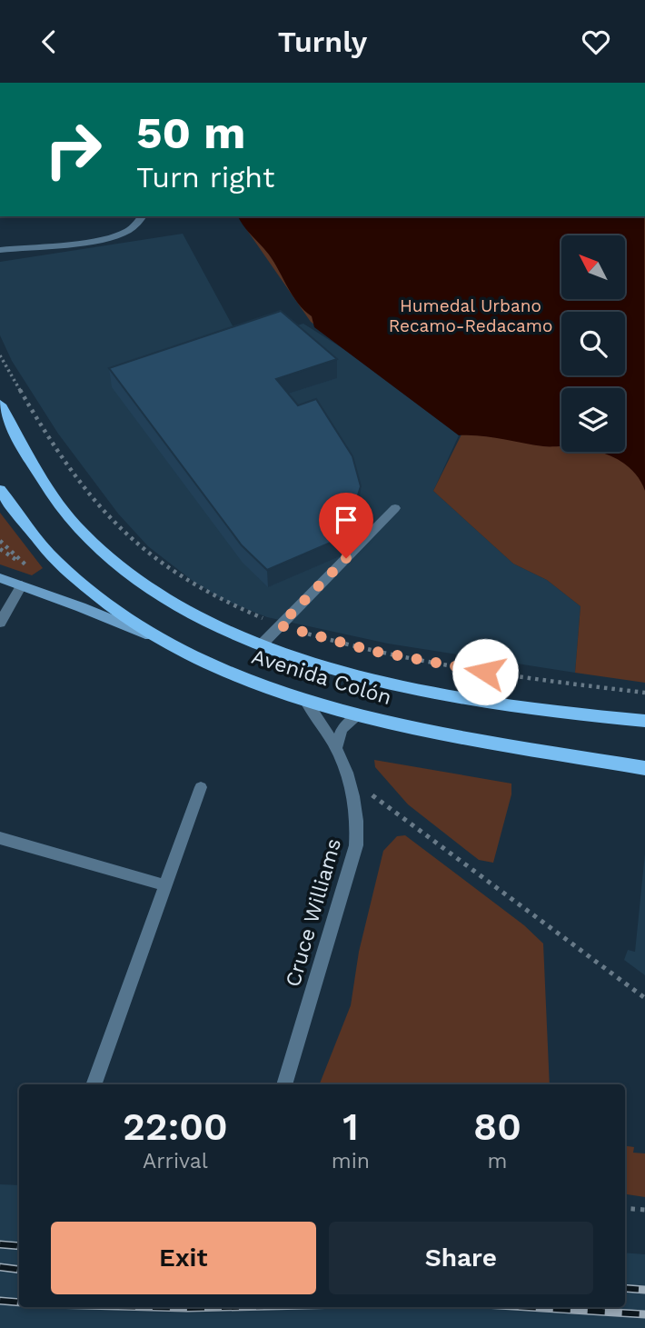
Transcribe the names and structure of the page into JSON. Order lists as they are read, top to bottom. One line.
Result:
{"streets":{"main road":["Avenida Colón"],"street":["Cruce Williams"]},"crossings":[["Avenida Colón","Cruce Williams"]],"parks":["Humedal Urbano Recamo-Redacamo"],"north":"top left","page":{"header":"Turnly","turn":["50 m","Turn right"],"eta":["22:00","Arrival","1","min","80","m"],"buttons":["Exit","Share"]}}
